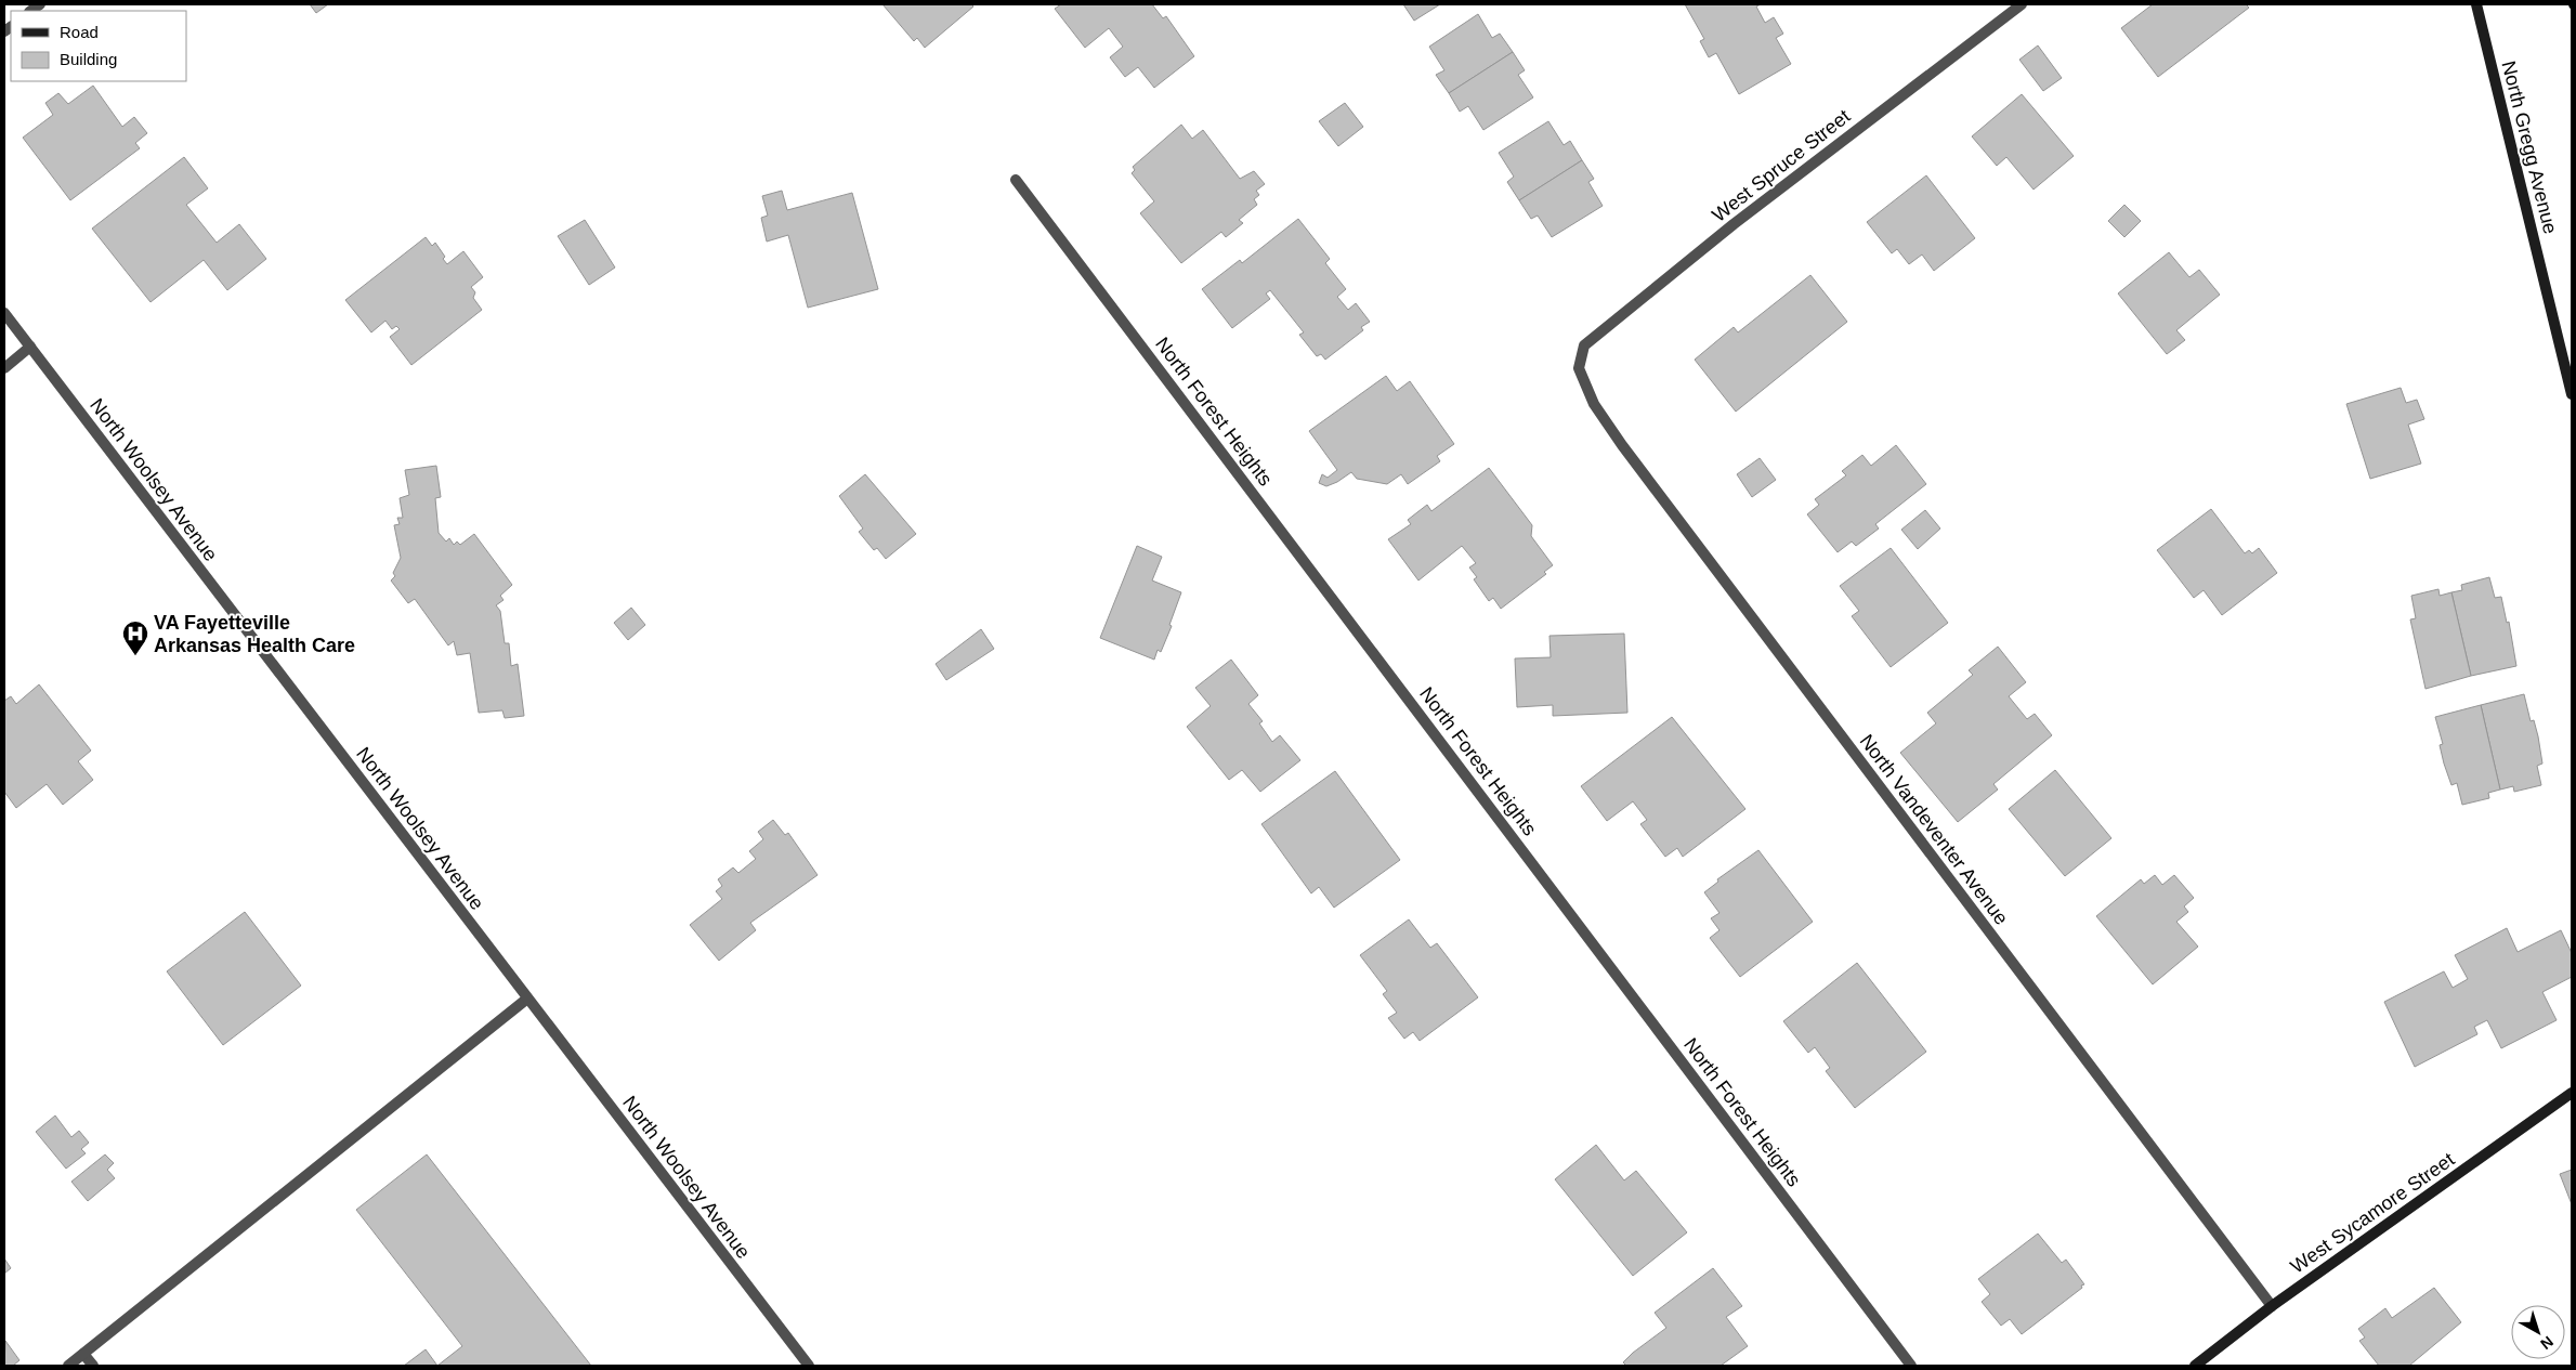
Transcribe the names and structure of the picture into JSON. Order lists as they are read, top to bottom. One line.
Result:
{"streets":{"street":["North Gregg Avenue","West Spruce Street","North Forest Heights","North Woolsey Avenue","North Vandeventer Avenue","West Sycamore Street"]},"crossings":[["West Spruce Street","North Vandeventer Avenue"],["North Vandeventer Avenue","West Sycamore Street"]],"places":{"hospital":["VA Fayetteville Arkansas Health Care"]},"legend":["Road","Building"],"north":"bottom right"}
